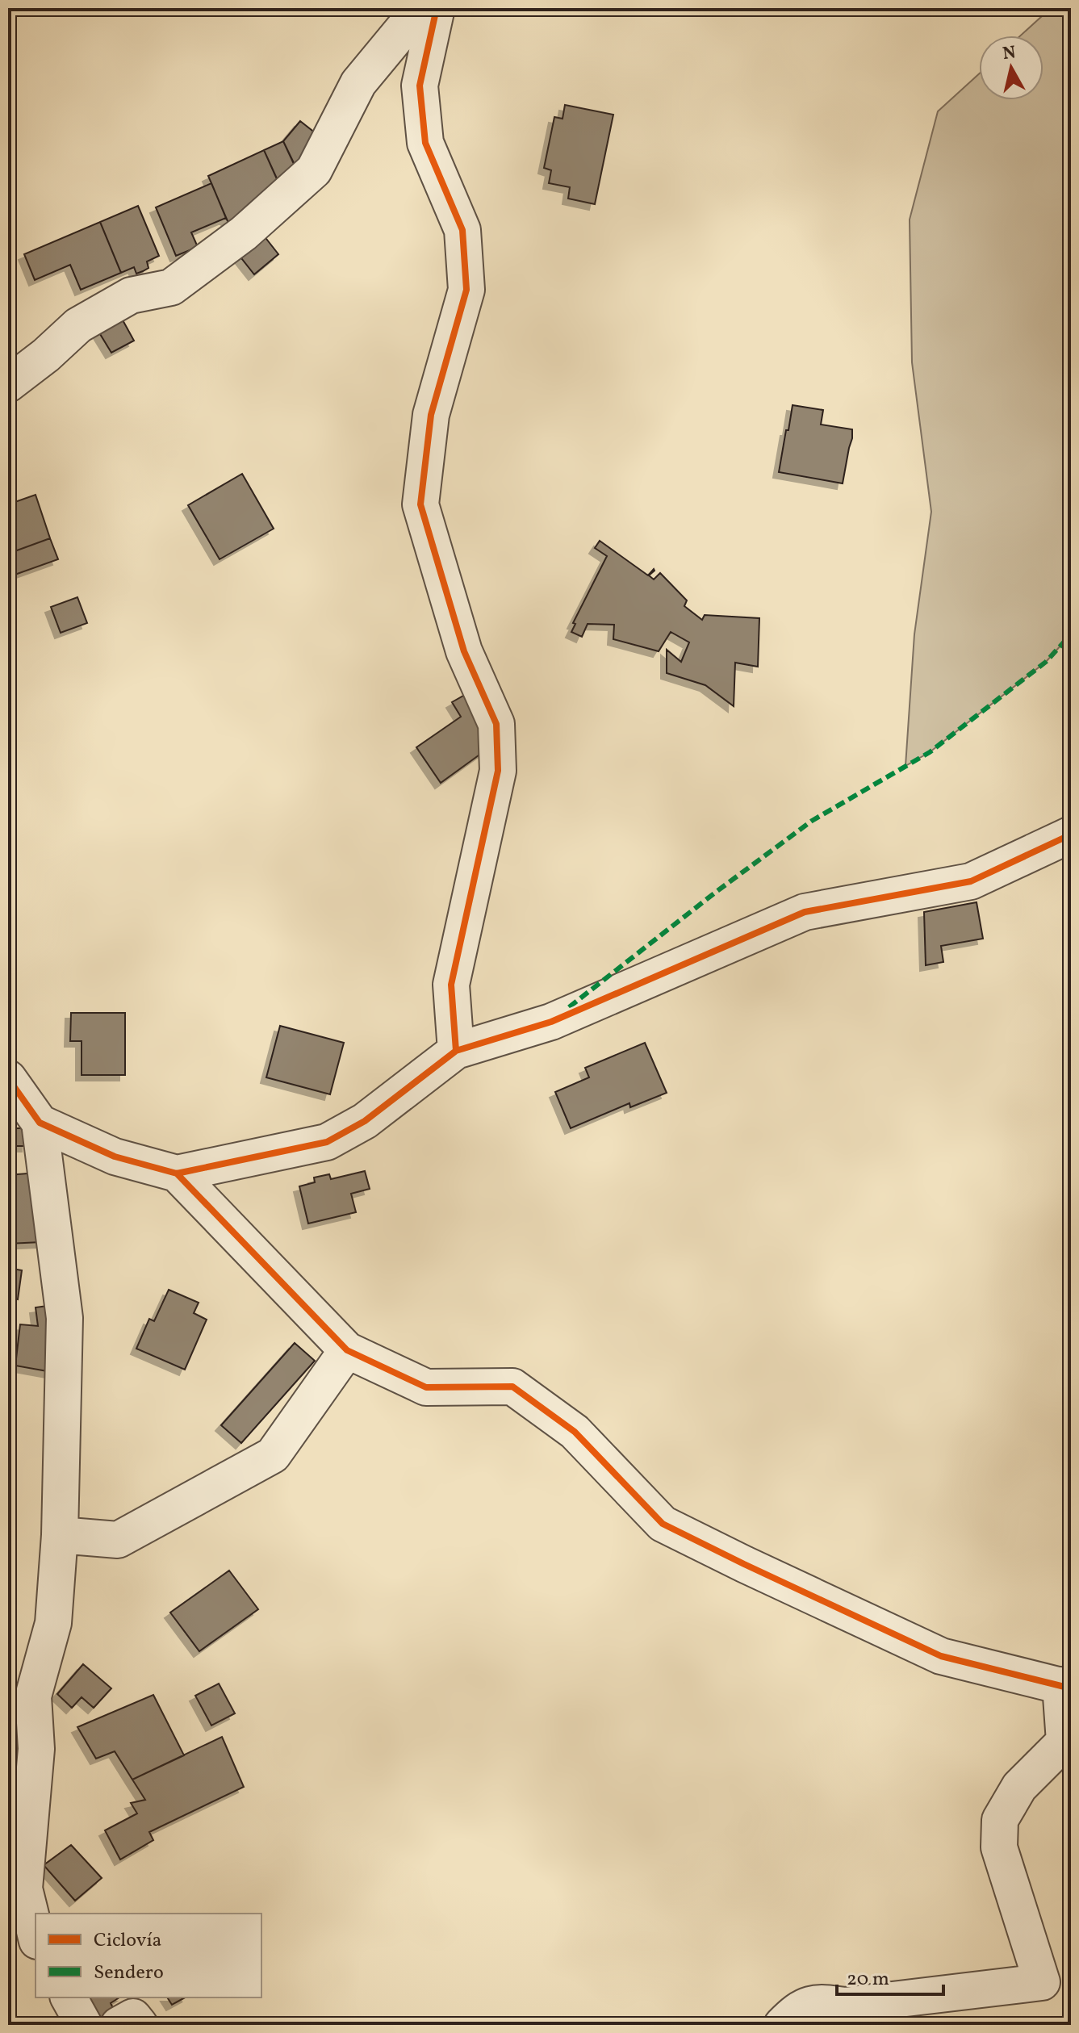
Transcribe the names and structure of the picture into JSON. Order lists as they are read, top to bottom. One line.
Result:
{"legend":["Ciclovía","Sendero"],"scale_bar":"20 m","north":"top"}
